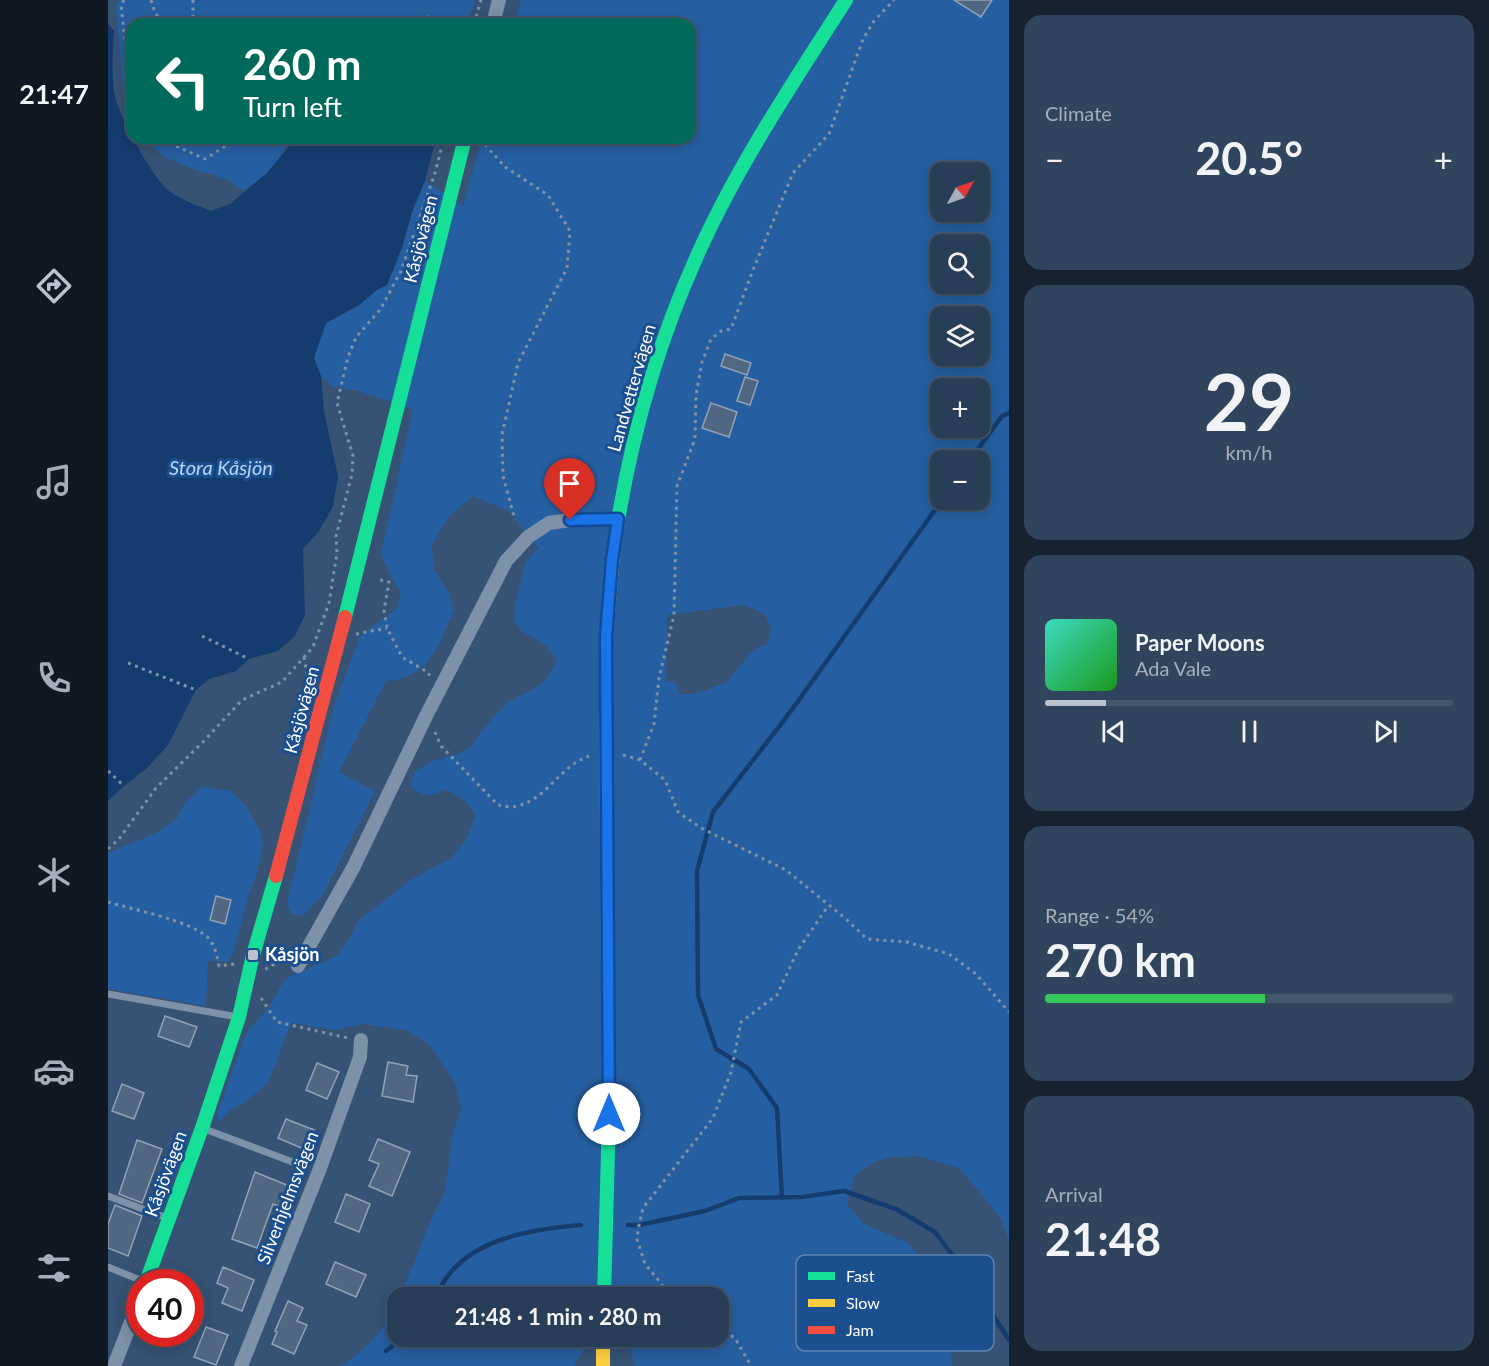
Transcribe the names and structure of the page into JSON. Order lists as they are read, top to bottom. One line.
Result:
{"streets":{"street":["Kåsjövägen","Landvettervägen","Silverhjelmsvägen"]},"water":["Stora Kåsjön"],"places":{"transit":["Kåsjön"]},"legend":["Fast","Slow","Jam"],"north":"top right","page":{"tabs":"21:47","tile":["Climate",["29","km/h"],["Range · 54%","270 km"],["Arrival","21:48"]],"turn":["260 m","Turn left"],"heat":["−","20.5°","+"],"map_buttons":["+","−"],"song":["Paper Moons","Ada Vale"],"limit":"40","trip":"21:48 · 1 min · 280 m"}}
